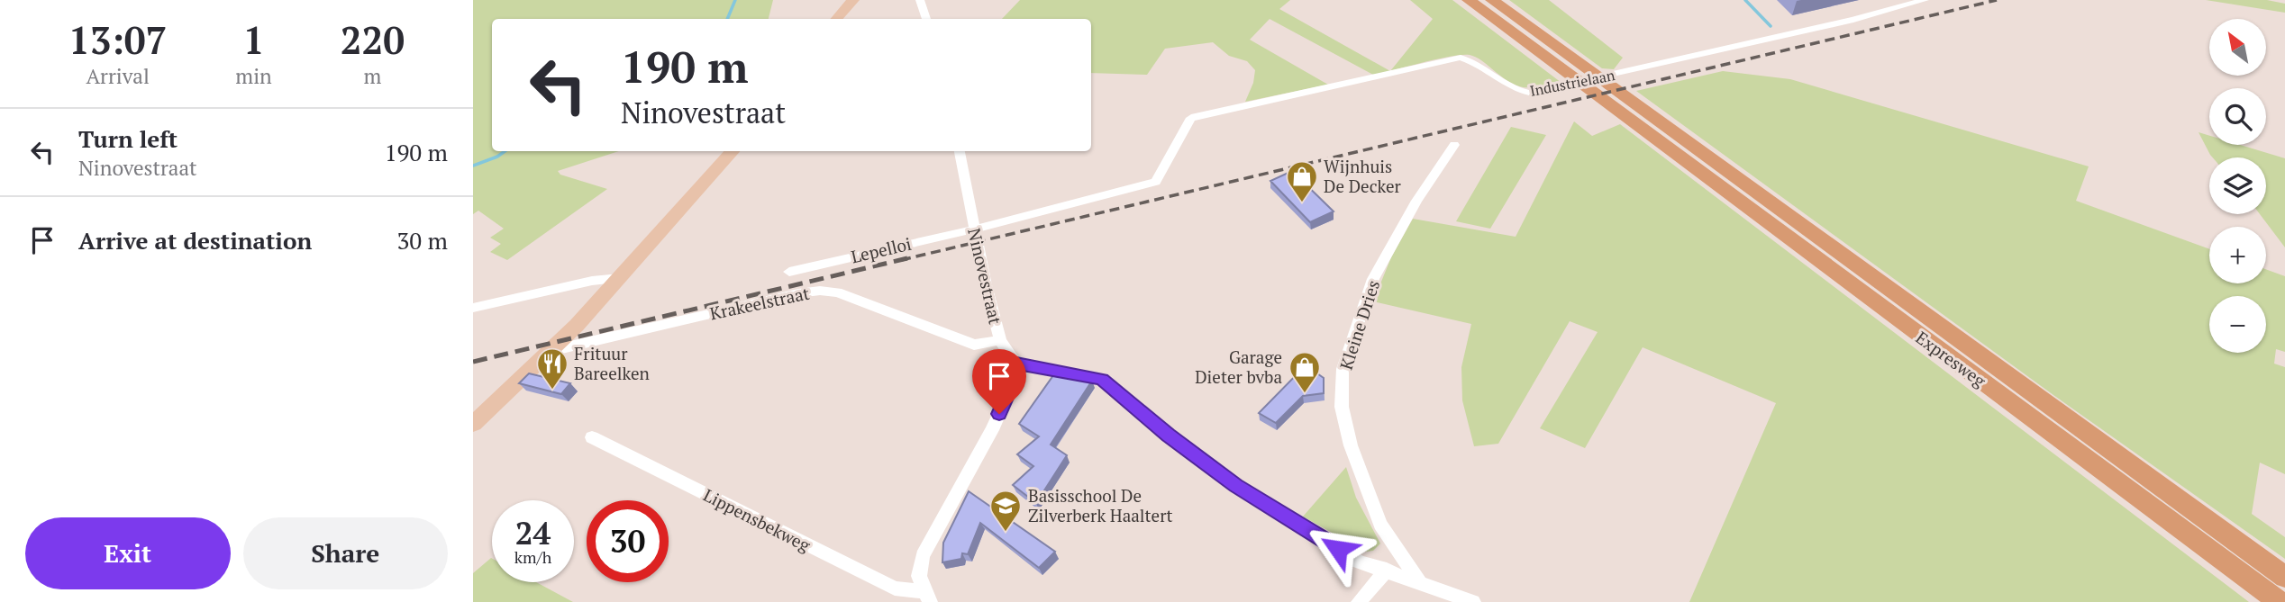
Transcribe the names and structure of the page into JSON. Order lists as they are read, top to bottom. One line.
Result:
{"streets":{"highway":["Expresweg"],"street":["Industrielaan","Lepelloi","Ninovestraat","Krakeelstraat","Kleine Dries","Lippensbekweg"]},"crossings":[["Industrielaan","Lepelloi"],["Lepelloi","Ninovestraat"],["Ninovestraat","Krakeelstraat"]],"places":{"shop":["Wijnhuis De Decker","Garage Dieter bvba"],"restaurant":["Frituur Bareelken"],"school or university":["Basisschool De Zilverberk Haaltert"]},"north":"top left","page":{"eta":["13:07","Arrival","1","min","220","m"],"map_buttons":["+","−"],"turn":["190 m","Ninovestraat"],"list":[{"name":"Turn left","note":"Ninovestraat","value":"190 m"},{"name":"Arrive at destination","value":"30 m"}],"speed":"24 km/h","limit":"30","buttons":["Exit","Share"]}}
